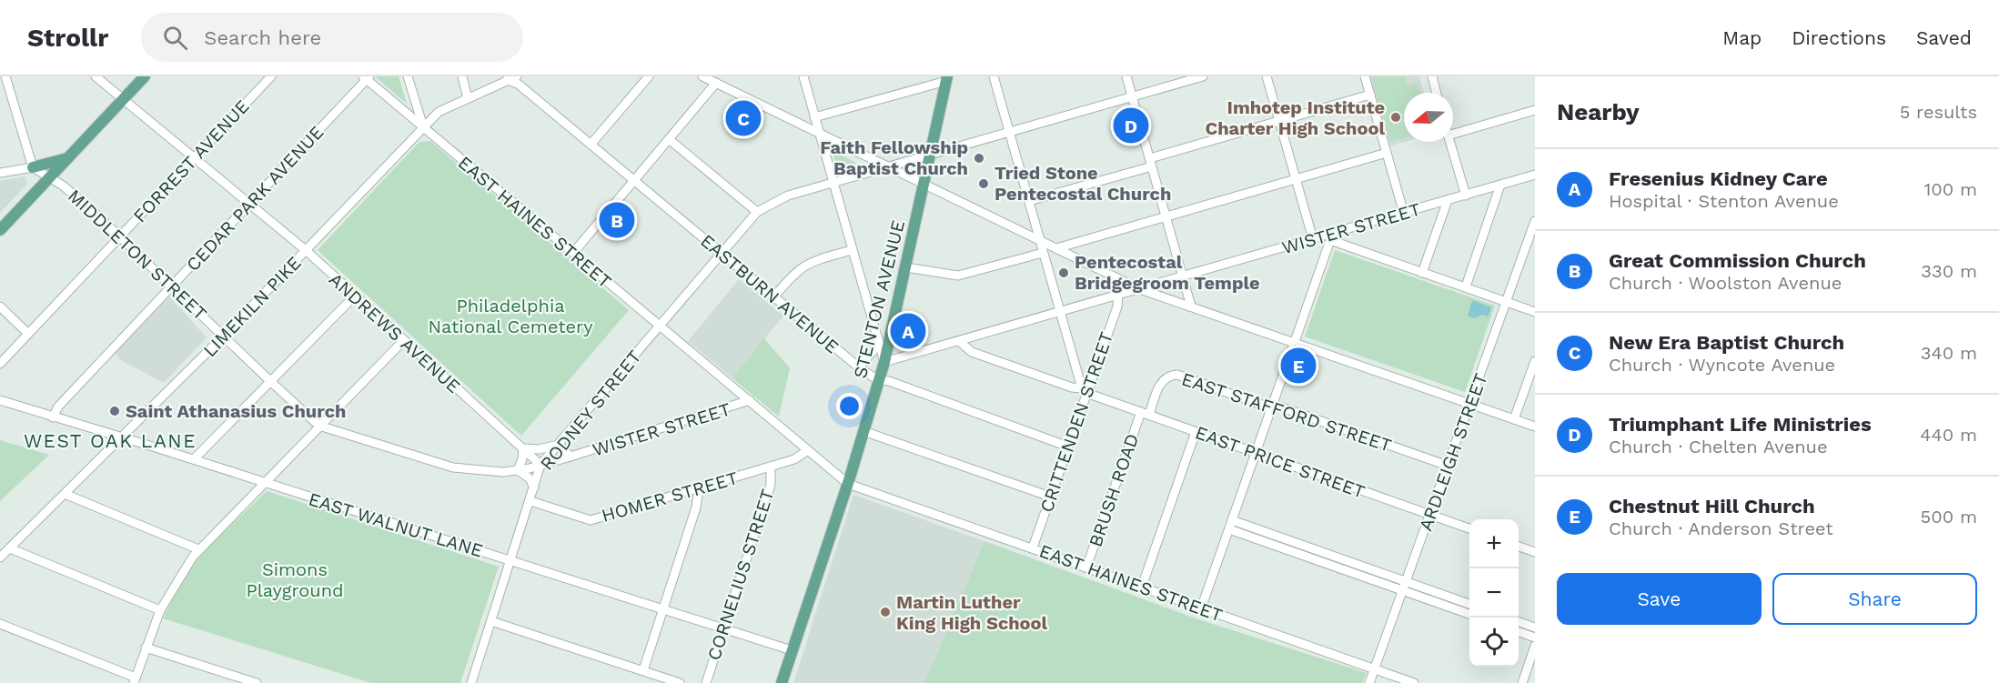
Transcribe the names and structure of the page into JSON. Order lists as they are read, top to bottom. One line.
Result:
{"streets":{"main road":["STENTON AVENUE"],"street":["FORREST AVENUE","CEDAR PARK AVENUE","EAST HAINES STREET","WISTER STREET","MIDDLETON STREET","EASTBURN AVENUE","LIMEKILN PIKE","ANDREWS AVENUE","RODNEY STREET","EAST STAFFORD STREET","CRITTENDEN STREET","ARDLEIGH STREET","EAST PRICE STREET","BRUSH ROAD","HOMER STREET","EAST WALNUT LANE","CORNELIUS STREET"]},"crossings":[["FORREST AVENUE","MIDDLETON STREET"],["FORREST AVENUE","ANDREWS AVENUE"],["CEDAR PARK AVENUE","EAST HAINES STREET"],["CEDAR PARK AVENUE","MIDDLETON STREET"],["CEDAR PARK AVENUE","ANDREWS AVENUE"],["CEDAR PARK AVENUE","EAST WALNUT LANE"],["EAST HAINES STREET","WISTER STREET"],["EAST HAINES STREET","STENTON AVENUE"],["EAST HAINES STREET","LIMEKILN PIKE"],["EAST HAINES STREET","RODNEY STREET"],["EAST HAINES STREET","CRITTENDEN STREET"],["EAST HAINES STREET","ARDLEIGH STREET"],["EAST HAINES STREET","BRUSH ROAD"],["EAST HAINES STREET","HOMER STREET"],["WISTER STREET","MIDDLETON STREET"],["WISTER STREET","STENTON AVENUE"],["WISTER STREET","ANDREWS AVENUE"],["WISTER STREET","RODNEY STREET"],["WISTER STREET","CRITTENDEN STREET"],["WISTER STREET","EAST PRICE STREET"],["MIDDLETON STREET","LIMEKILN PIKE"],["MIDDLETON STREET","ANDREWS AVENUE"],["MIDDLETON STREET","RODNEY STREET"],["EASTBURN AVENUE","STENTON AVENUE"],["EASTBURN AVENUE","LIMEKILN PIKE"],["EASTBURN AVENUE","RODNEY STREET"],["EASTBURN AVENUE","CRITTENDEN STREET"],["STENTON AVENUE","EAST WALNUT LANE"],["LIMEKILN PIKE","ANDREWS AVENUE"],["LIMEKILN PIKE","EAST WALNUT LANE"],["ANDREWS AVENUE","RODNEY STREET"],["RODNEY STREET","HOMER STREET"],["RODNEY STREET","EAST WALNUT LANE"],["EAST STAFFORD STREET","ARDLEIGH STREET"],["EAST STAFFORD STREET","EAST PRICE STREET"],["EAST STAFFORD STREET","BRUSH ROAD"],["CRITTENDEN STREET","EAST PRICE STREET"],["ARDLEIGH STREET","EAST PRICE STREET"],["EAST PRICE STREET","BRUSH ROAD"],["HOMER STREET","CORNELIUS STREET"],["EAST WALNUT LANE","CORNELIUS STREET"]],"districts":["WEST OAK LANE"],"parks":["Philadelphia National Cemetery","Simons Playground"],"places":["Imhotep Institute Charter High School","Faith Fellowship Baptist Church","Tried Stone Pentecostal Church","Pentecostal Bridgegroom Temple","Saint Athanasius Church","Martin Luther King High School"],"north":"left","page":{"header":"Strollr","search":"Search here","nav":["Map","Directions","Saved"],"heading":["Nearby","5 results"],"pins":["C","D","B","A","E"],"list":[{"mark":"A","name":"Fresenius Kidney Care","note":"Hospital · Stenton Avenue","value":"100 m"},{"mark":"B","name":"Great Commission Church","note":"Church · Woolston Avenue","value":"330 m"},{"mark":"C","name":"New Era Baptist Church","note":"Church · Wyncote Avenue","value":"340 m"},{"mark":"D","name":"Triumphant Life Ministries","note":"Church · Chelten Avenue","value":"440 m"},{"mark":"E","name":"Chestnut Hill Church","note":"Church · Anderson Street","value":"500 m"}],"map_buttons":["+","−"],"buttons":["Save","Share"]}}
